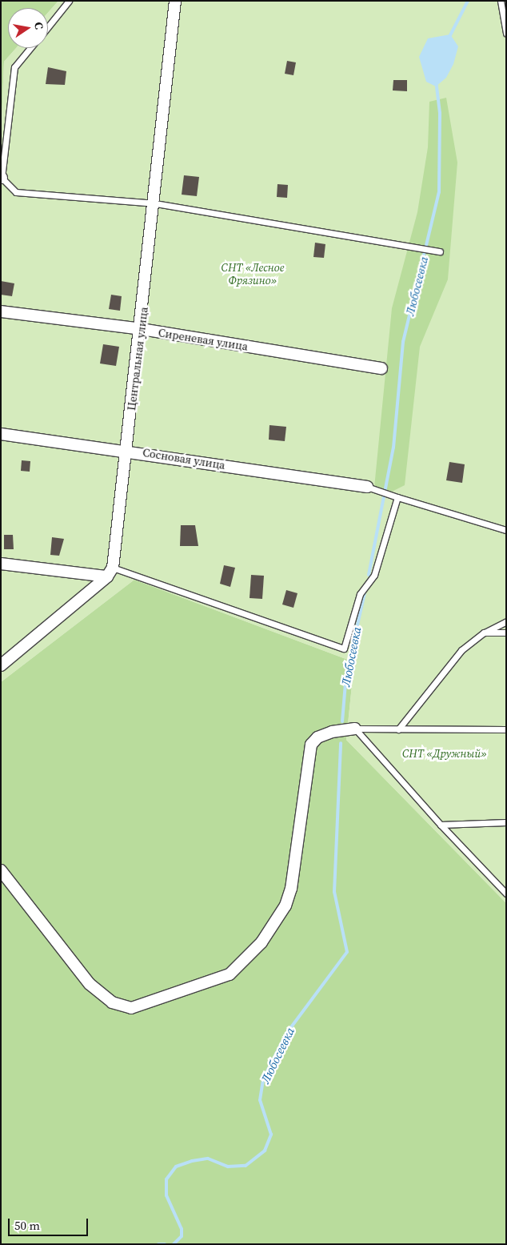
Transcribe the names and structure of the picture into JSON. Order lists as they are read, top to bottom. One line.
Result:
{"streets":{"street":["Сиреневая улица","Центральная улица","Сосновая улица"]},"crossings":[["Сиреневая улица","Центральная улица"],["Центральная улица","Сосновая улица"]],"water":["Любосеевка"],"parks":["СНТ «Лесное Фрязино»","СНТ «Дружный»"],"scale_bar":"50 m","north":"right"}
